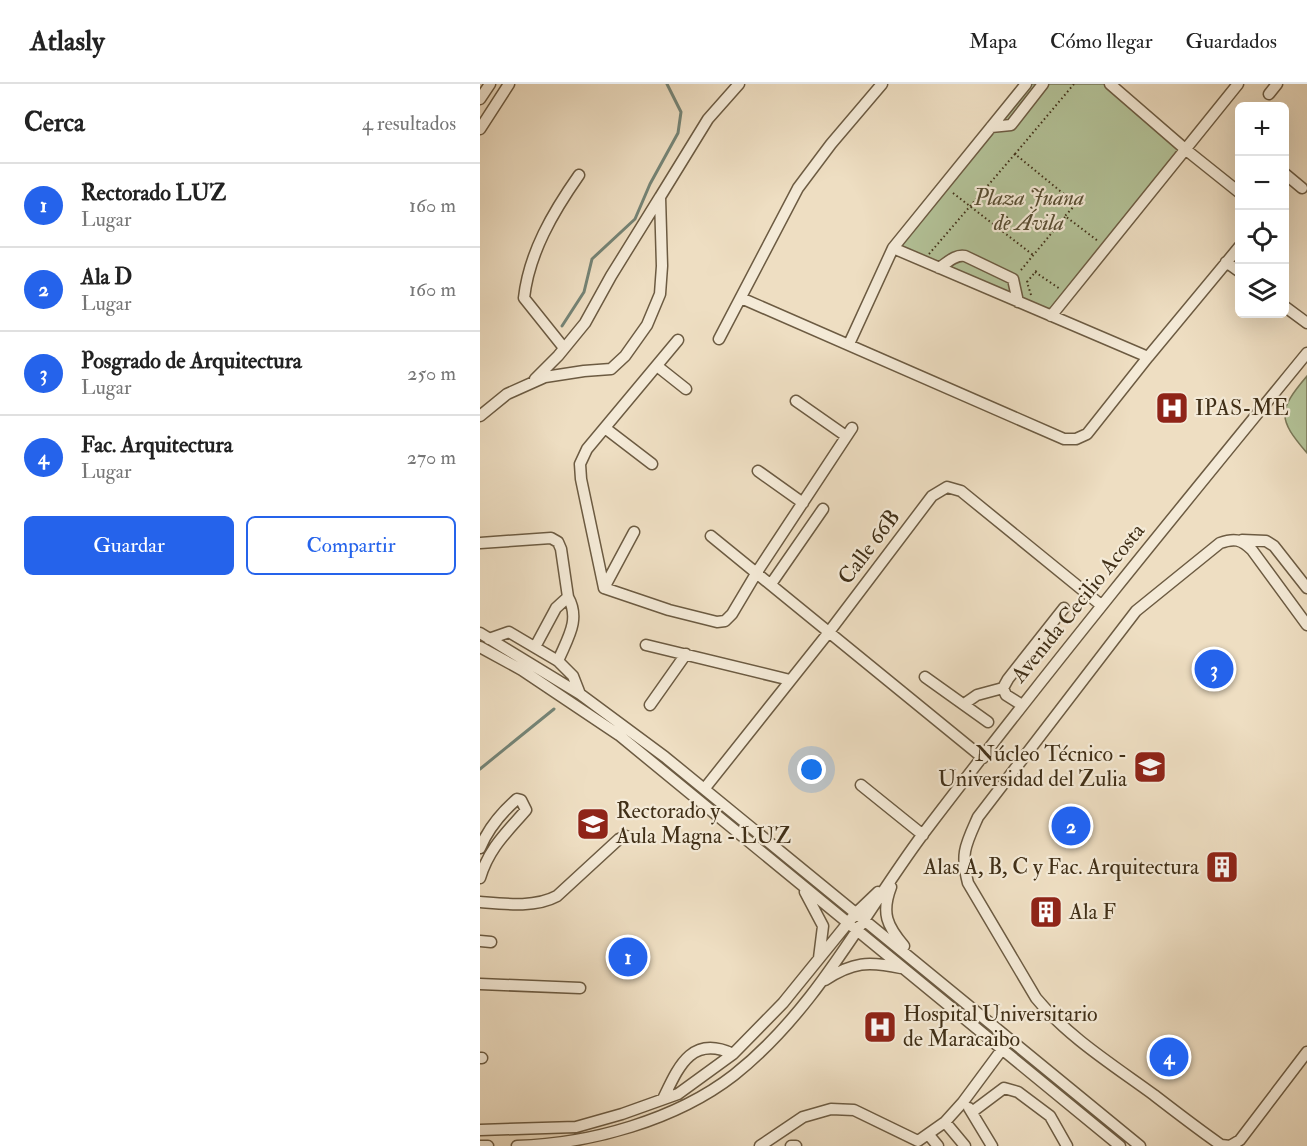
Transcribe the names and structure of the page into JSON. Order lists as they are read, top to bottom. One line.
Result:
{"streets":{"street":["Calle 66B","Avenida Cecilio Acosta"]},"crossings":[["Calle 66B","Avenida Cecilio Acosta"]],"parks":["Plaza Juana de Ávila"],"places":{"hospital":["IPAS-ME","Hospital Universitario de Maracaibo"],"school or university":["Núcleo Técnico - Universidad del Zulia","Rectorado y Aula Magna - LUZ"],"building":["Alas A, B, C y Fac. Arquitectura","Ala F"]},"page":{"header":"Atlasly","nav":["Mapa","Cómo llegar","Guardados"],"heading":["Cerca","4 resultados"],"map_buttons":["+","−"],"list":[{"mark":"1","name":"Rectorado LUZ","note":"Lugar","value":"160 m"},{"mark":"2","name":"Ala D","note":"Lugar","value":"160 m"},{"mark":"3","name":"Posgrado de Arquitectura","note":"Lugar","value":"250 m"},{"mark":"4","name":"Fac. Arquitectura","note":"Lugar","value":"270 m"}],"buttons":["Guardar","Compartir"],"pins":["3","2","1","4"]}}
